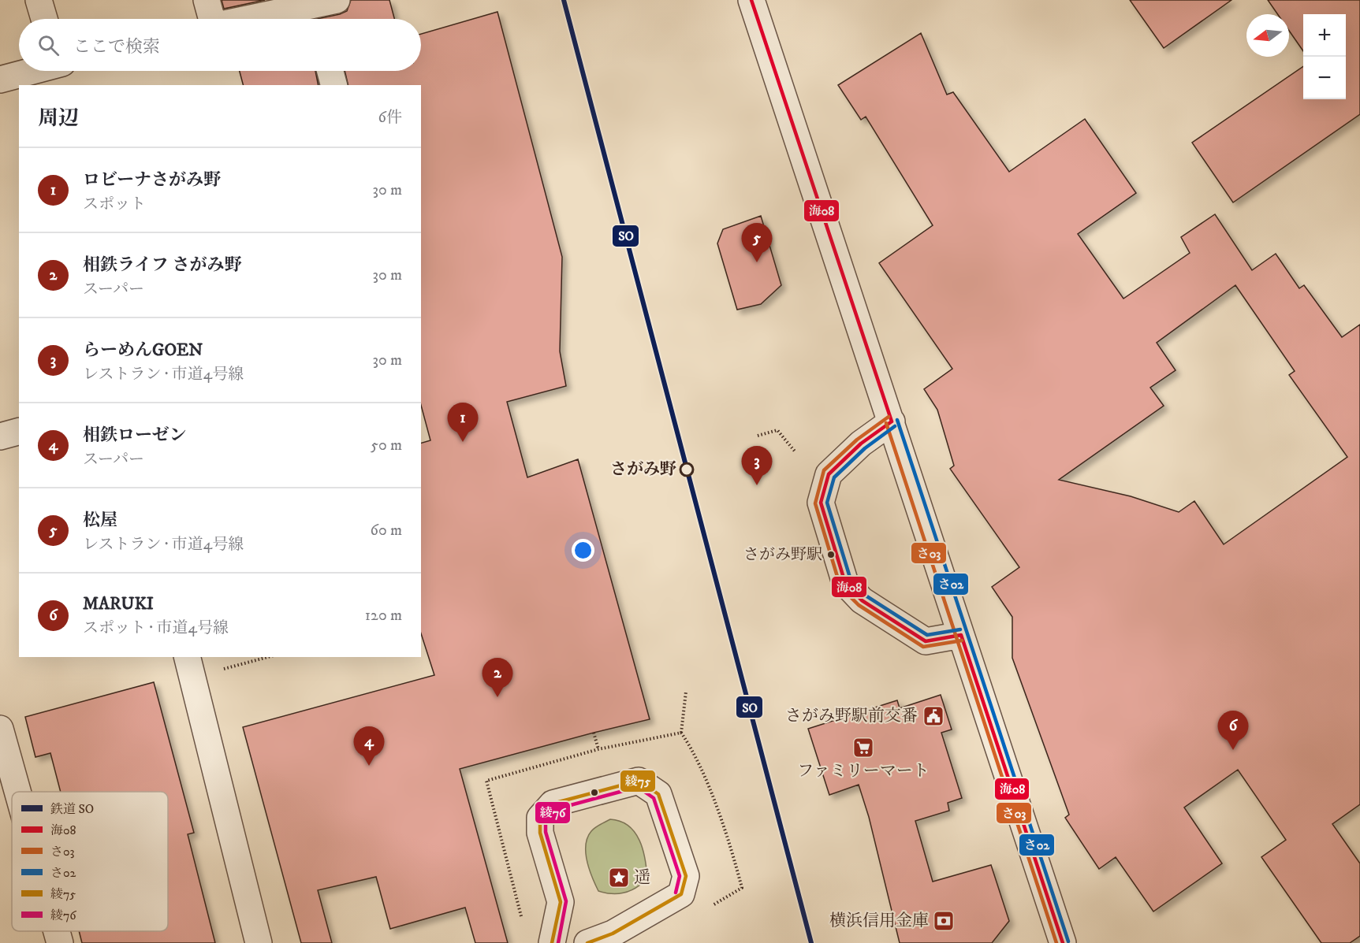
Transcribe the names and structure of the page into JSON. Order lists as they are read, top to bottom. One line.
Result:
{"places":{"other":["さがみ野","さがみ野駅"],"public building":["さがみ野駅前交番"],"supermarket":["ファミリーマート"],"place":["遥"],"bank":["横浜信用金庫"]},"lines":["rail line SO","transit line 海08","transit line さ03","transit line さ02","transit line 綾75","transit line 綾76"],"legend":["鉄道 SO","海08","さ03","さ02","綾75","綾76"],"north":"left","page":{"map_buttons":["+","−"],"search":"ここで検索","heading":["周辺","6件"],"list":[{"mark":"1","name":"ロビーナさがみ野","note":"スポット","value":"30 m"},{"mark":"2","name":"相鉄ライフ さがみ野","note":"スーパー","value":"30 m"},{"mark":"3","name":"らーめんGOEN","note":"レストラン · 市道4号線","value":"30 m"},{"mark":"4","name":"相鉄ローゼン","note":"スーパー","value":"50 m"},{"mark":"5","name":"松屋","note":"レストラン · 市道4号線","value":"60 m"},{"mark":"6","name":"MARUKI","note":"スポット · 市道4号線","value":"120 m"}],"pins":["5","1","3","2","6","4"]}}
